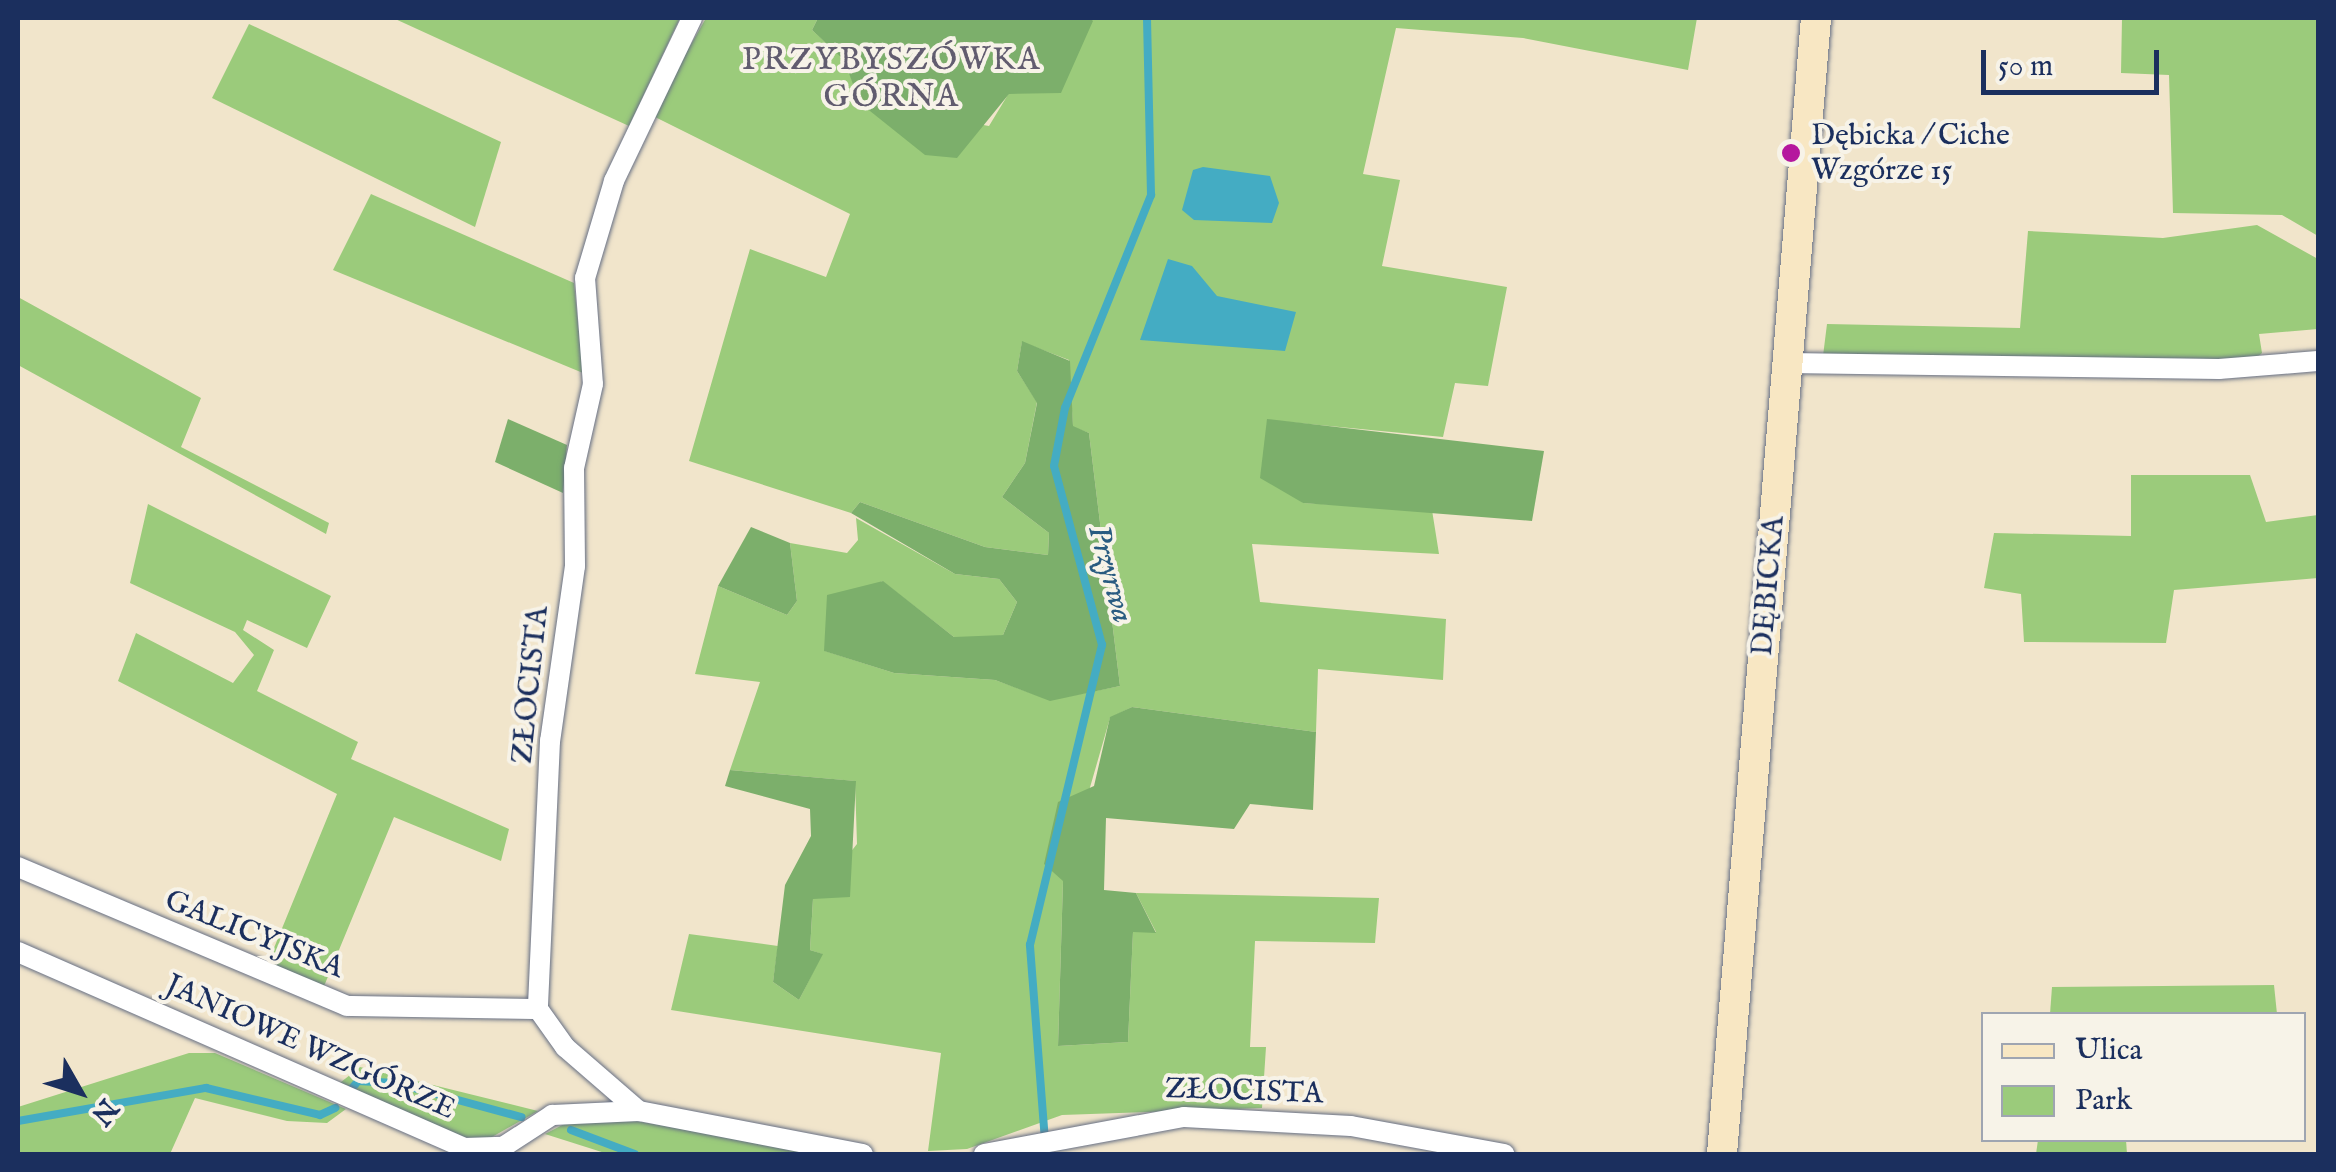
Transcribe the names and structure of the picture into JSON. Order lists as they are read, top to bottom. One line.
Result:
{"streets":{"street":["DĘBICKA","ZŁOCISTA","GALICYJSKA","JANIOWE WZGÓRZE"]},"crossings":[["ZŁOCISTA","GALICYJSKA"]],"districts":["PRZYBYSZÓWKA GÓRNA"],"water":["Przyrwa"],"places":["Dębicka / Ciche Wzgórze 15"],"legend":["Ulica","Park"],"scale_bar":"50 m","north":"bottom right"}
